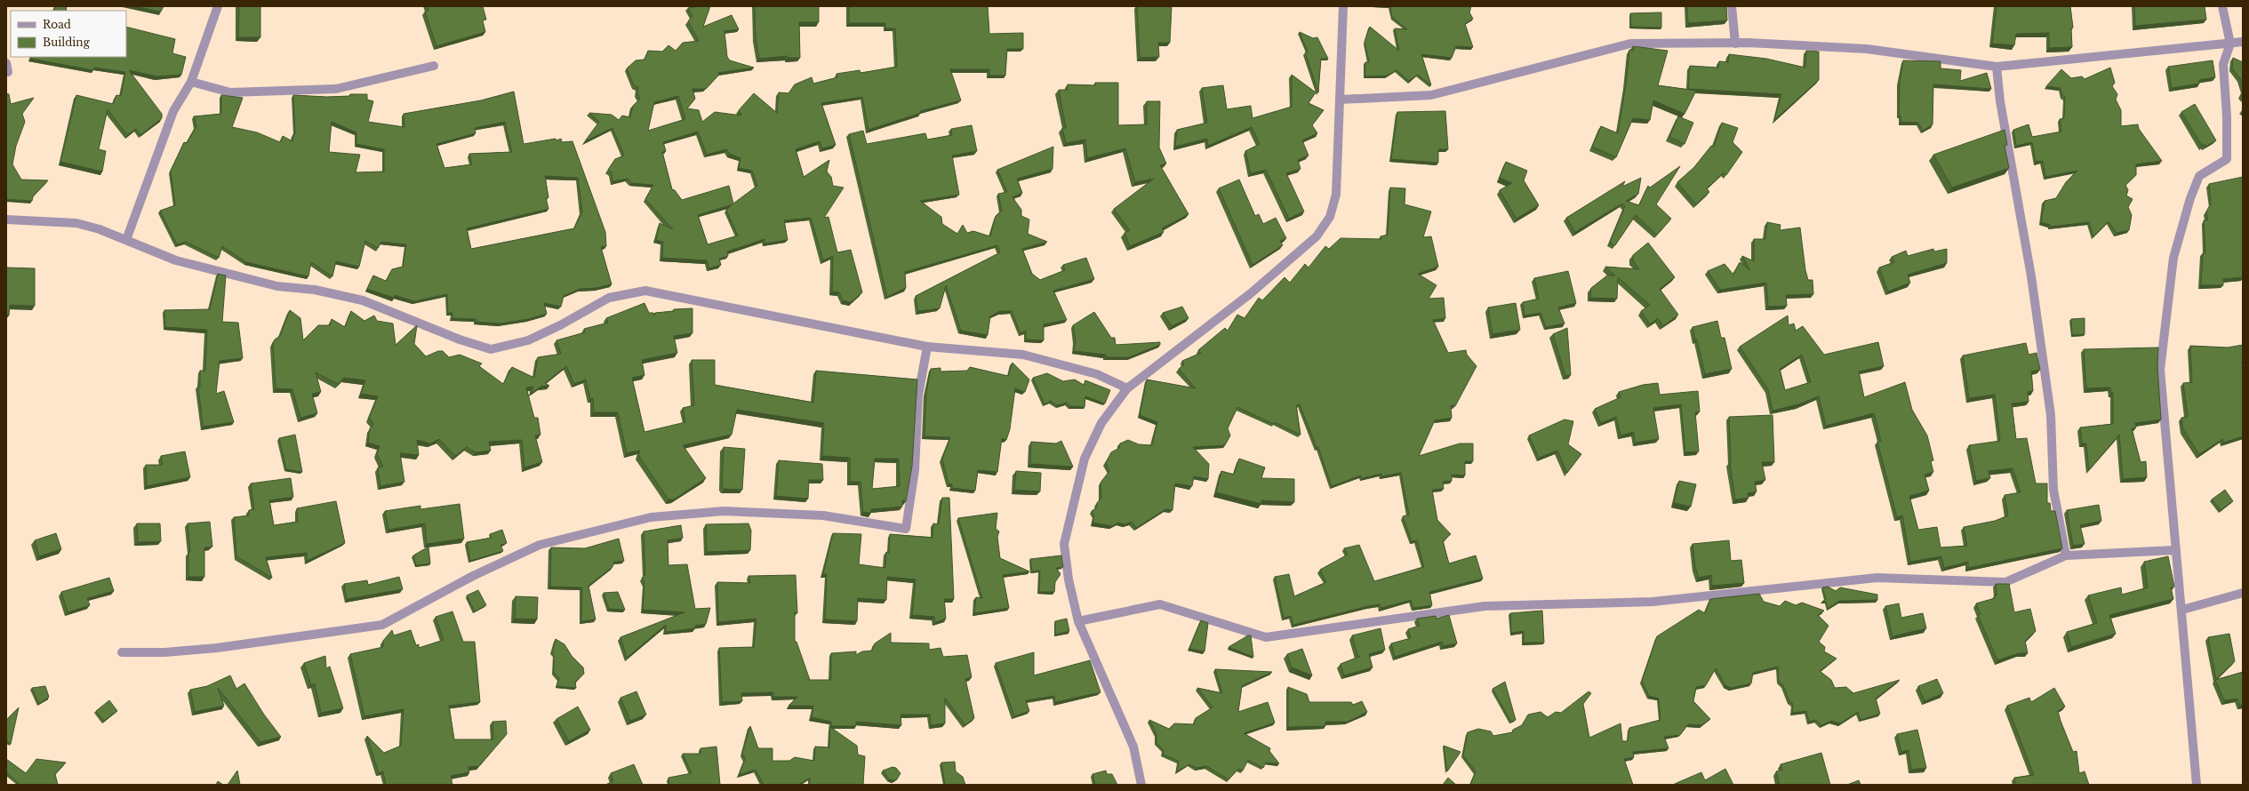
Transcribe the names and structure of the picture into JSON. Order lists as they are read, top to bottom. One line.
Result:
{"legend":["Road","Building"]}
